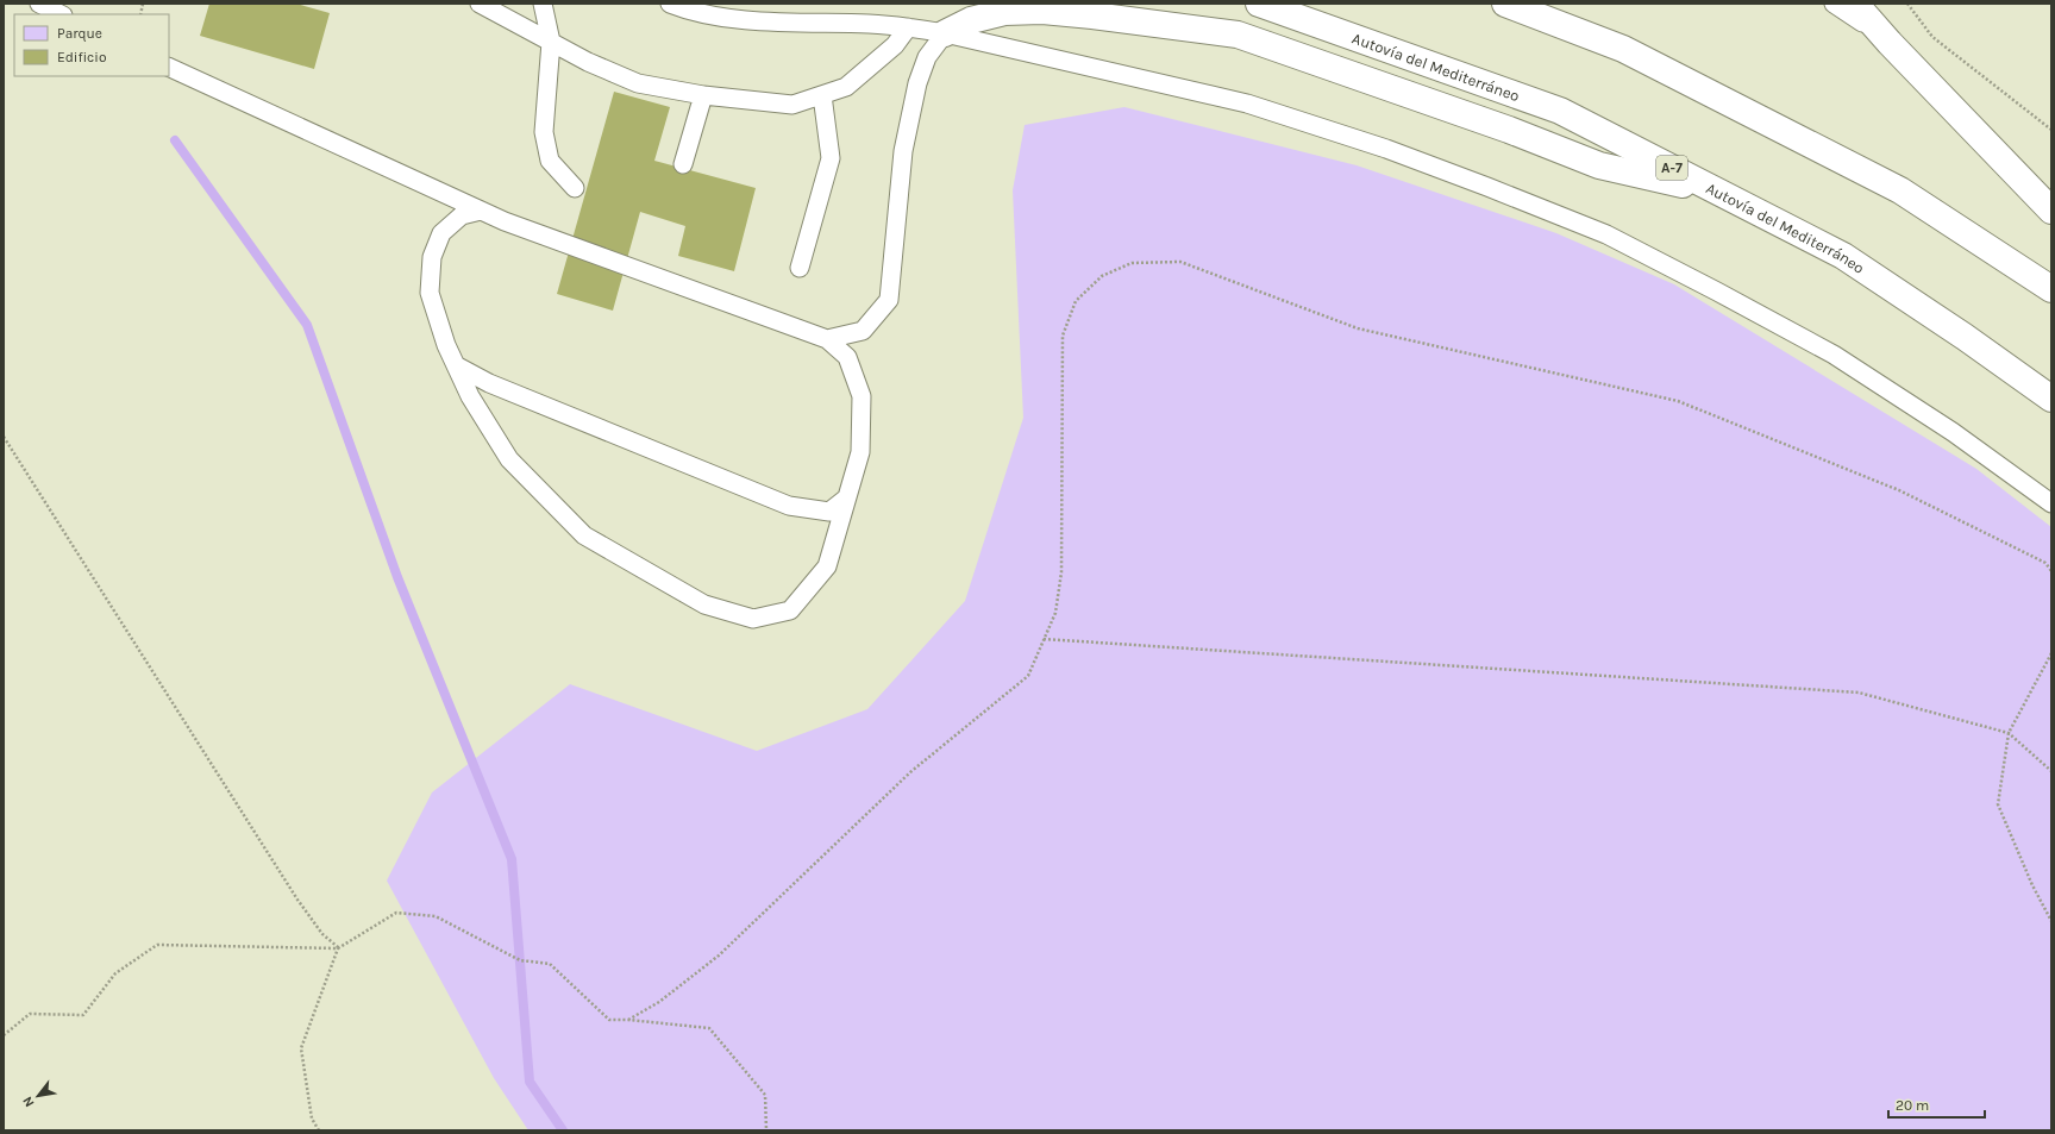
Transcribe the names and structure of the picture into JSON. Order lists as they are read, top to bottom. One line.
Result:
{"streets":{"highway":["Autovía del Mediterráneo","A-7"]},"legend":["Parque","Edificio"],"scale_bar":"20 m","north":"bottom left"}
